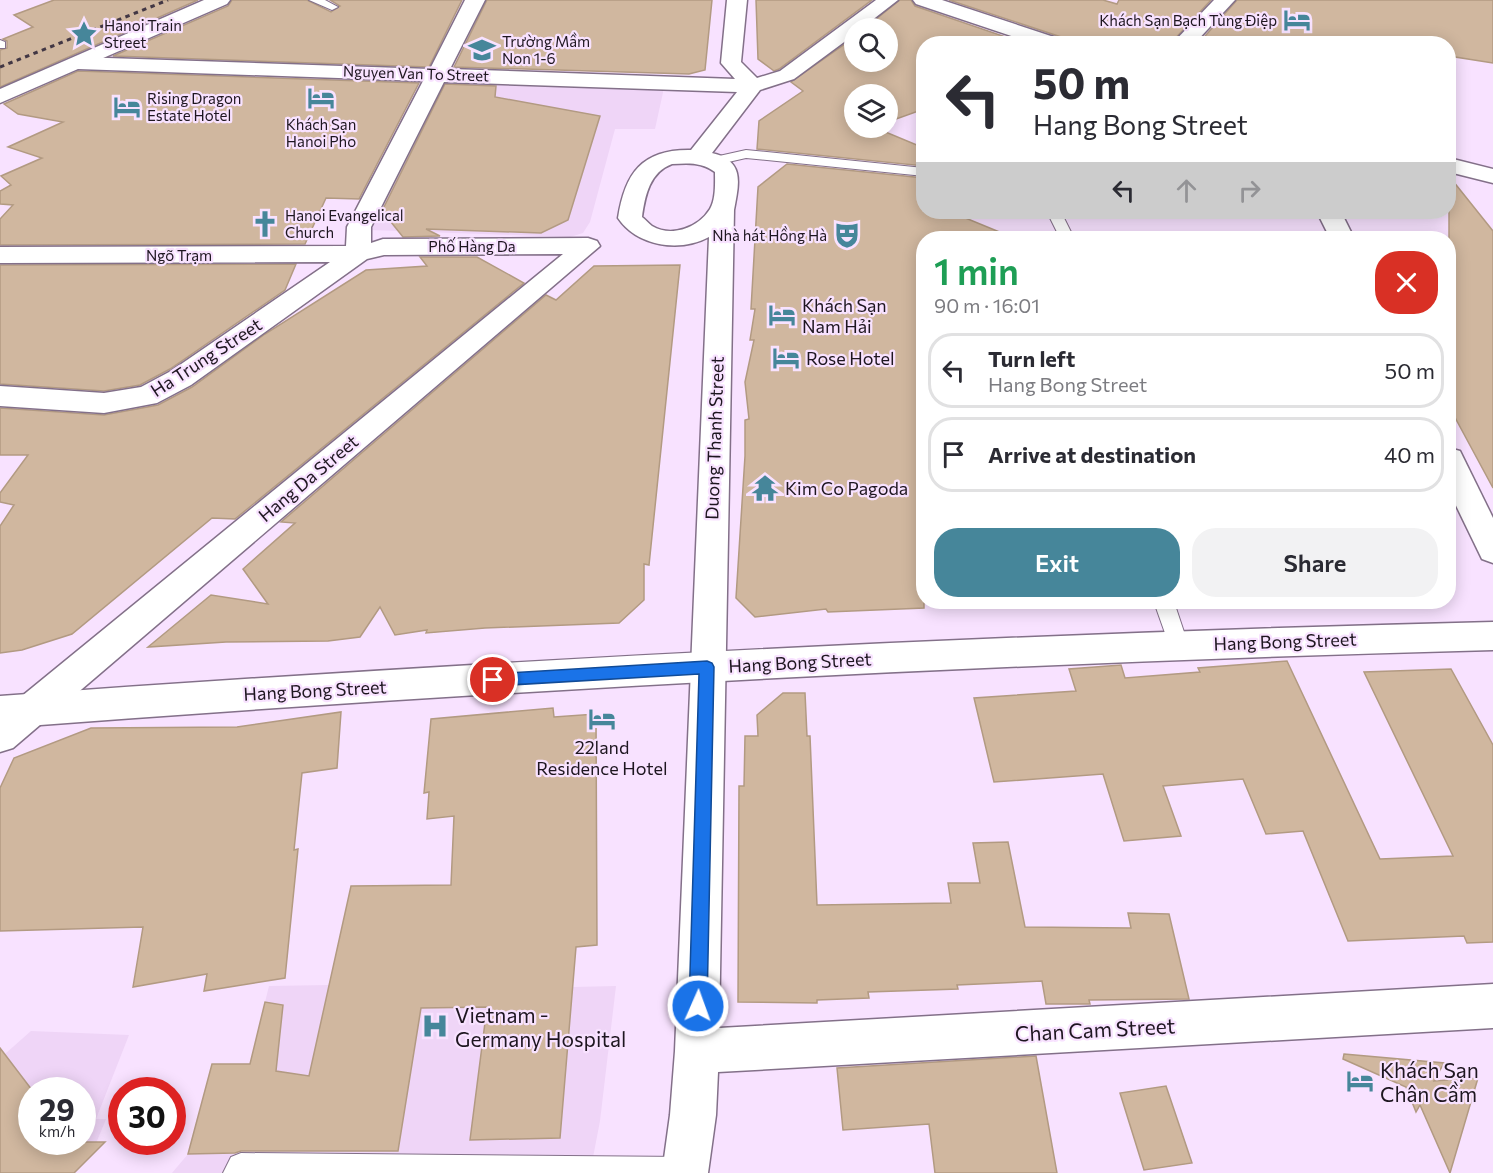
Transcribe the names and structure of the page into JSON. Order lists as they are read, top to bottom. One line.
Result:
{"streets":{"street":["Nguyen Van To Street","Phố Hàng Da","Ngõ Trạm","Ha Trung Street","Duong Thanh Street","Hang Da Street","Hang Bong Street","Chan Cam Street"]},"crossings":[["Phố Hàng Da","Ngõ Trạm"],["Phố Hàng Da","Ha Trung Street"],["Phố Hàng Da","Hang Da Street"],["Ngõ Trạm","Ha Trung Street"],["Duong Thanh Street","Hang Bong Street"],["Duong Thanh Street","Chan Cam Street"],["Hang Da Street","Hang Bong Street"]],"places":{"hotel":["Khách Sạn Bạch Tùng Điệp","Khách Sạn Hanoi Pho","Rising Dragon Estate Hotel","Khách Sạn Nam Hải","Rose Hotel","22land Residence Hotel","Khách Sạn Chân Cầm"],"place":["Hanoi Train Street"],"school or university":["Trường Mầm Non 1-6"],"church":["Hanoi Evangelical Church"],"theatre":["Nhà hát Hồng Hà"],"temple":["Kim Co Pagoda"],"hospital":["Vietnam - Germany Hospital"]},"page":{"turn":["50 m","Hang Bong Street"],"heading":["1 min","90 m · 16:01"],"list":[{"name":"Turn left","note":"Hang Bong Street","value":"50 m"},{"name":"Arrive at destination","value":"40 m"}],"buttons":["Exit","Share"],"speed":"29 km/h","limit":"30"}}
